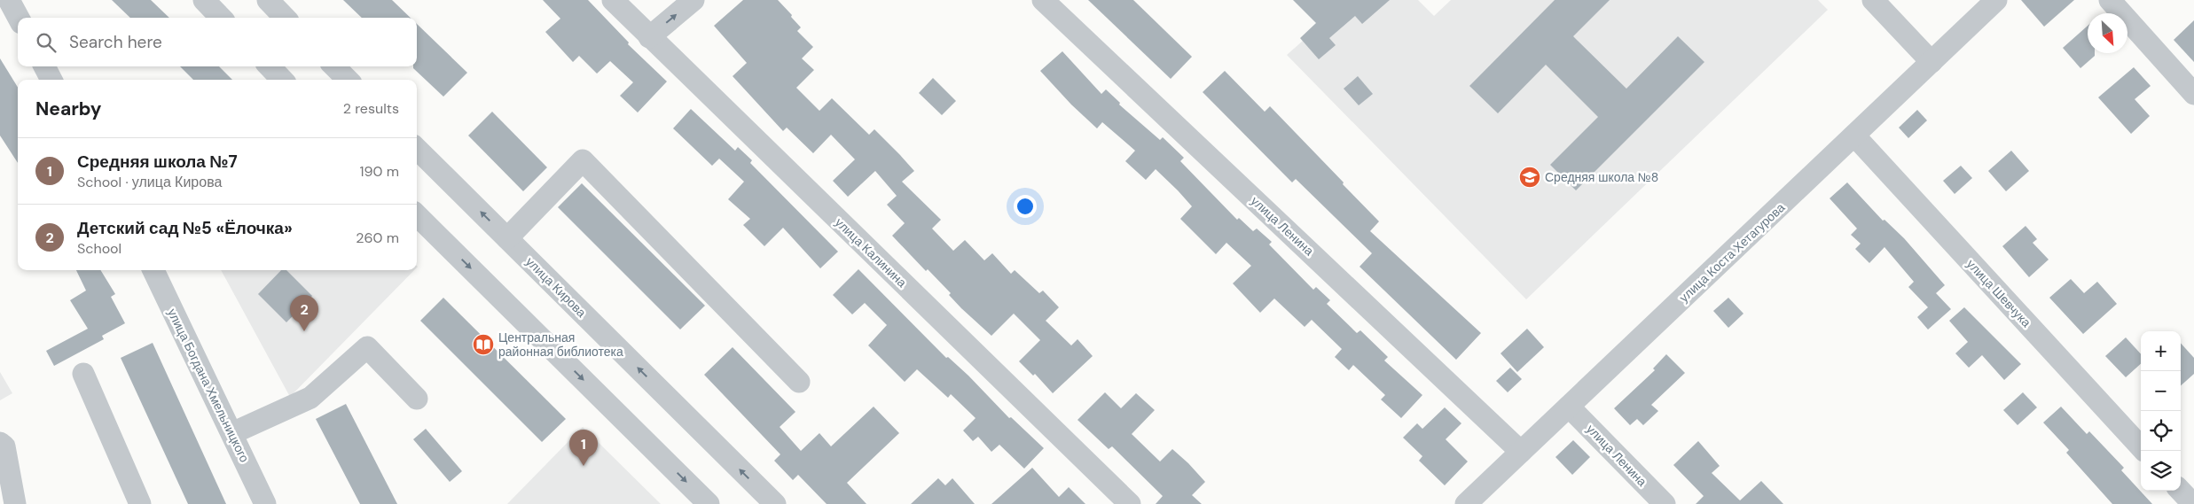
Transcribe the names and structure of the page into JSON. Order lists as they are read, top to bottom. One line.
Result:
{"streets":{"street":["улица Ленина","улица Калинина","улица Коста Хетагурова","улица Кирова","улица Шевчука","улица Богдана Хмельницкого"]},"crossings":[["улица Ленина","улица Коста Хетагурова"],["улица Коста Хетагурова","улица Шевчука"]],"places":{"school or university":["Средняя школа №8"],"library":["Центральная районная библиотека"]},"north":"bottom right","page":{"search":"Search here","heading":["Nearby","2 results"],"list":[{"mark":"1","name":"Средняя школа №7","note":"School · улица Кирова","value":"190 m"},{"mark":"2","name":"Детский сад №5 «Ёлочка»","note":"School","value":"260 m"}],"pins":["2","1"],"map_buttons":["+","−"]}}
